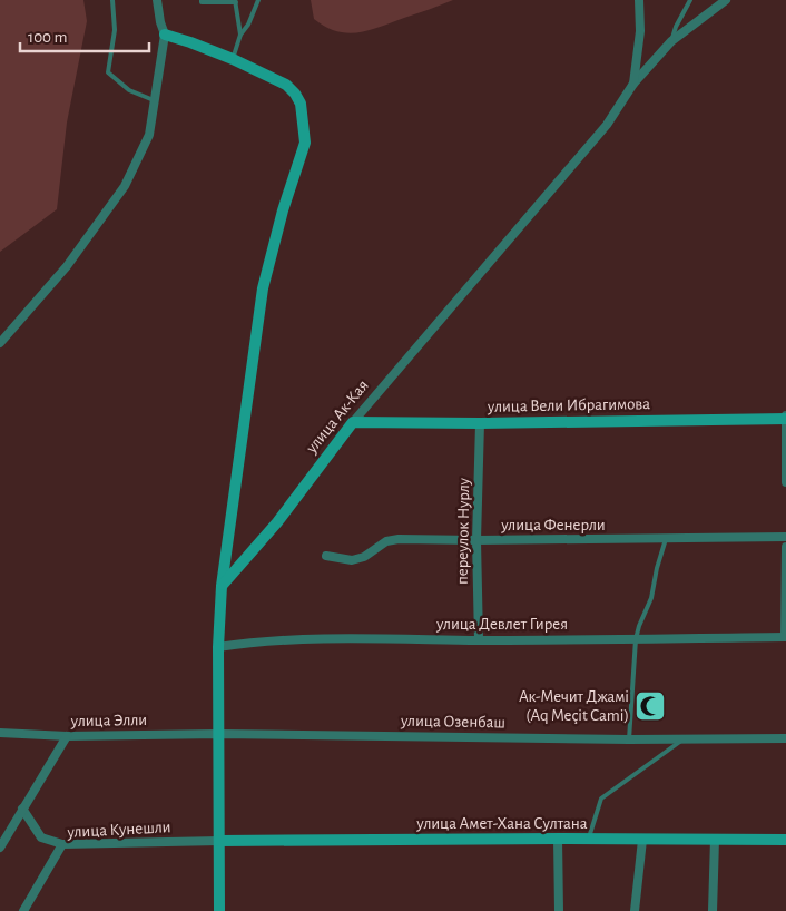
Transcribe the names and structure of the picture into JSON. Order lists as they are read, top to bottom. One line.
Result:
{"streets":{"street":["улица Вели Ибрагимова","улица Ак-Кая","улица Фенерли","переулок Нурлу","улица Девлет Гирея","улица Элли","улица Озенбаш","улица Амет-Хана Султана","улица Кунешли"]},"crossings":[["улица Вели Ибрагимова","улица Ак-Кая"],["улица Вели Ибрагимова","переулок Нурлу"],["улица Фенерли","переулок Нурлу"],["переулок Нурлу","улица Девлет Гирея"],["улица Элли","улица Озенбаш"],["улица Амет-Хана Султана","улица Кунешли"]],"places":{"mosque":["Ак-Мечит Джамі (Aq Meçit Cami)"]},"scale_bar":"100 m"}
